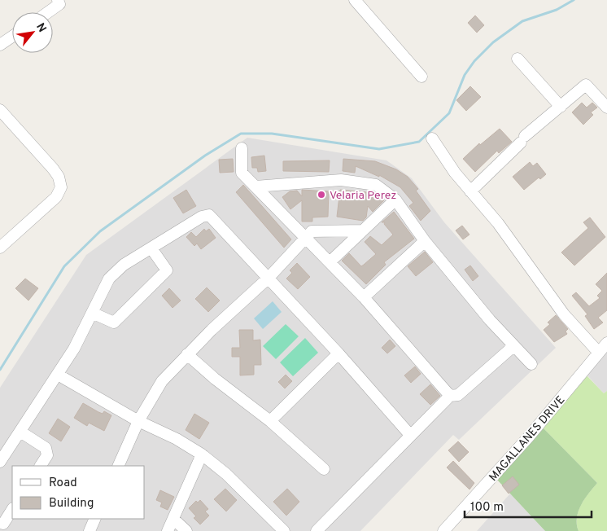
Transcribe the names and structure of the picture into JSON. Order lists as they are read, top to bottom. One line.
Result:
{"streets":{"street":["MAGALLANES DRIVE"]},"places":["Velaria Perez"],"legend":["Road","Building"],"scale_bar":"100 m","north":"top right"}
